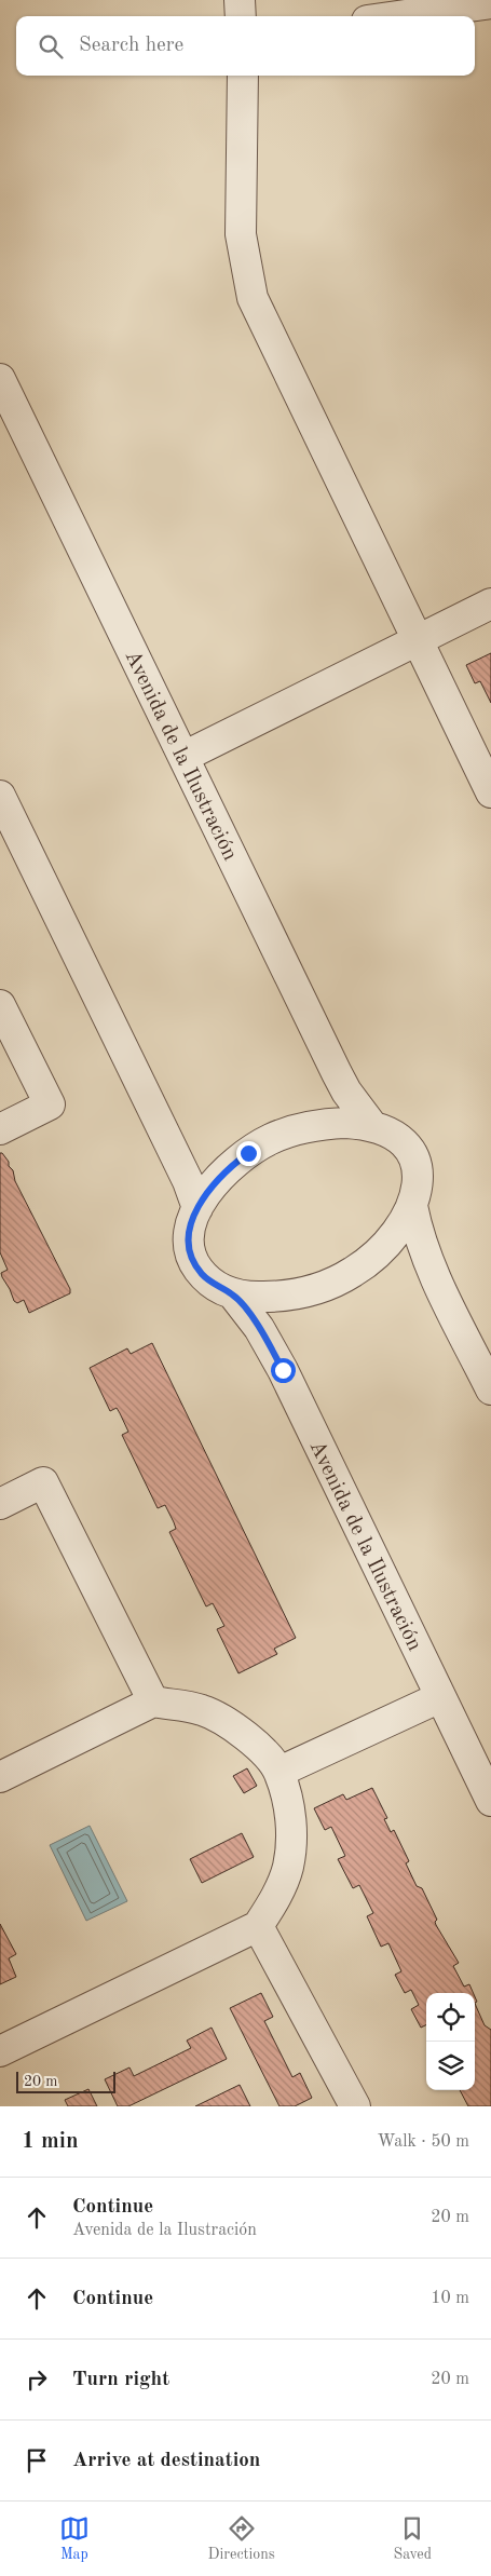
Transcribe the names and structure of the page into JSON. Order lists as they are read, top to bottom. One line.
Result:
{"streets":{"street":["Avenida de la Ilustración"]},"scale_bar":"20 m","page":{"search":"Search here","scale":"20 m","heading":["1 min","Walk · 50 m"],"list":[["Continue","Avenida de la Ilustración","20 m"],["Continue","10 m"],["Turn right","20 m"],"Arrive at destination"],"nav":["Map","Directions","Saved"]}}
